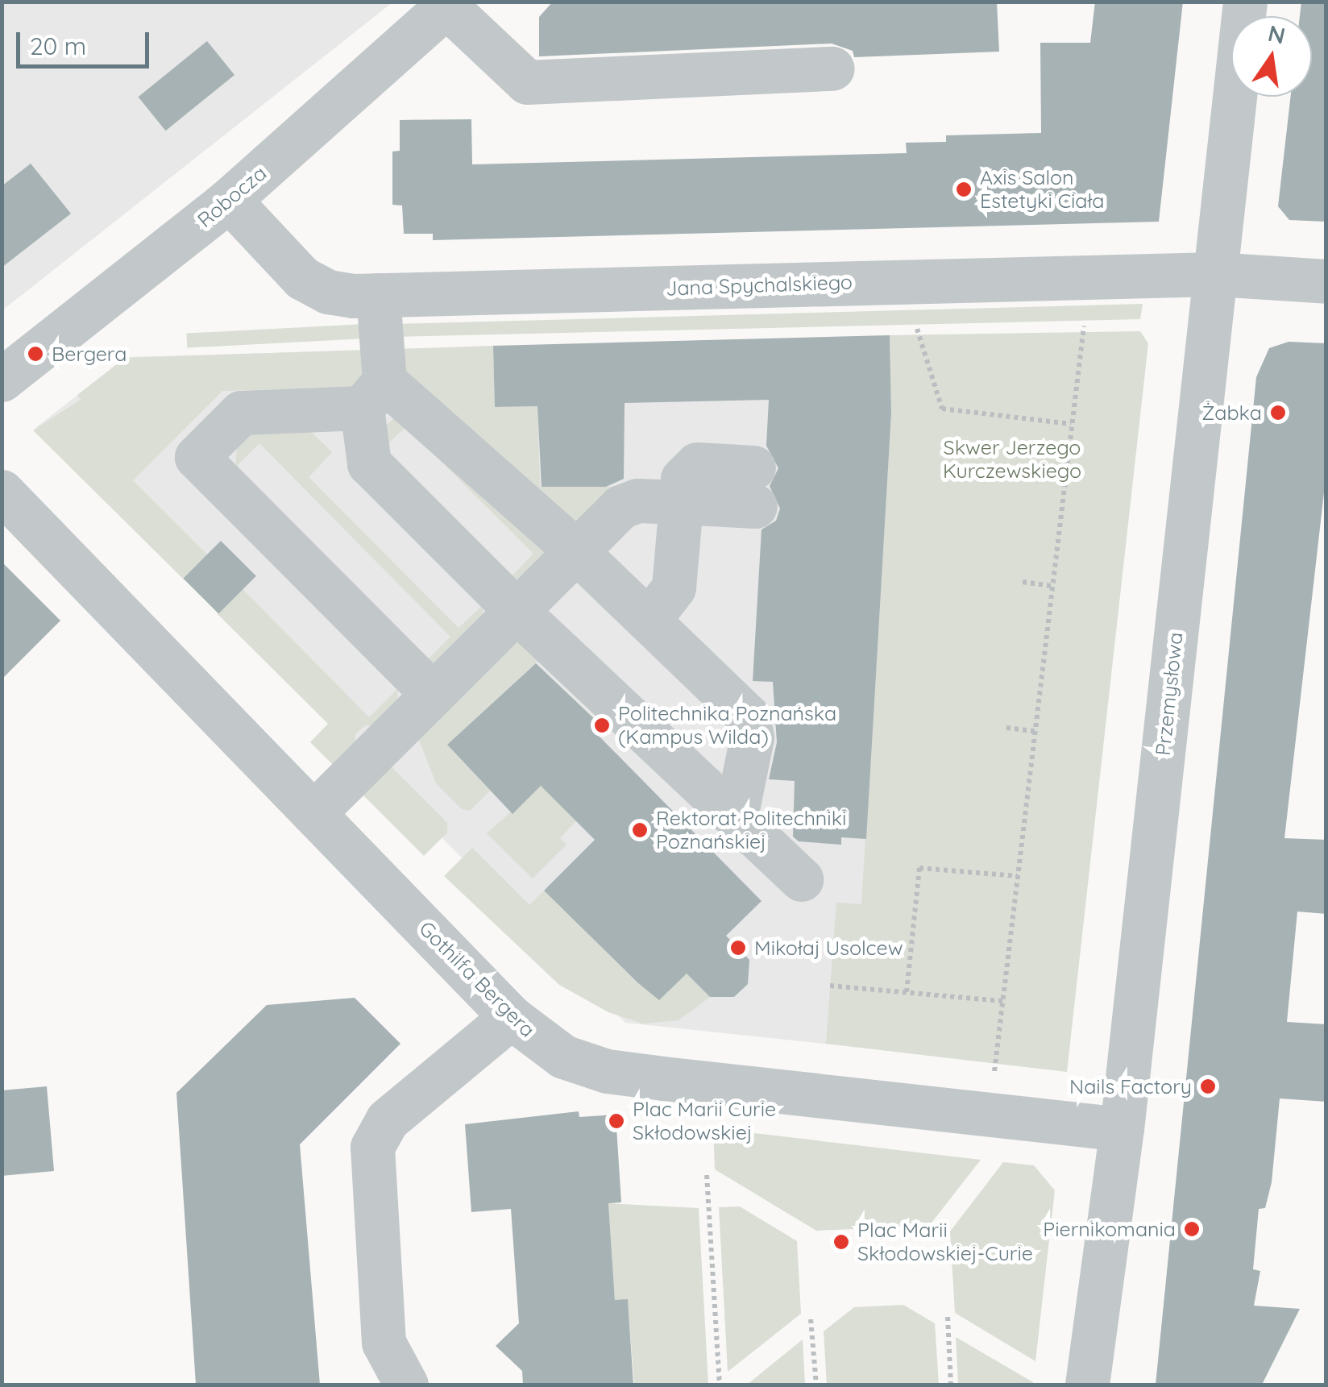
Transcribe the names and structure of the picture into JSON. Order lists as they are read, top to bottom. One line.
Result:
{"streets":{"street":["Robocza","Jana Spychalskiego","Przemysłowa","Gothilfa Bergera"]},"crossings":[["Robocza","Jana Spychalskiego"],["Jana Spychalskiego","Przemysłowa"],["Przemysłowa","Gothilfa Bergera"]],"parks":["Skwer Jerzego Kurczewskiego"],"places":["Axis Salon Estetyki Ciała","Bergera","Żabka","Politechnika Poznańska (Kampus Wilda)","Rektorat Politechniki Poznańskiej","Mikołaj Usolcew","Nails Factory","Plac Marii Curie Skłodowskiej","Piernikomania","Plac Marii Skłodowskiej-Curie"],"scale_bar":"20 m","north":"top"}
